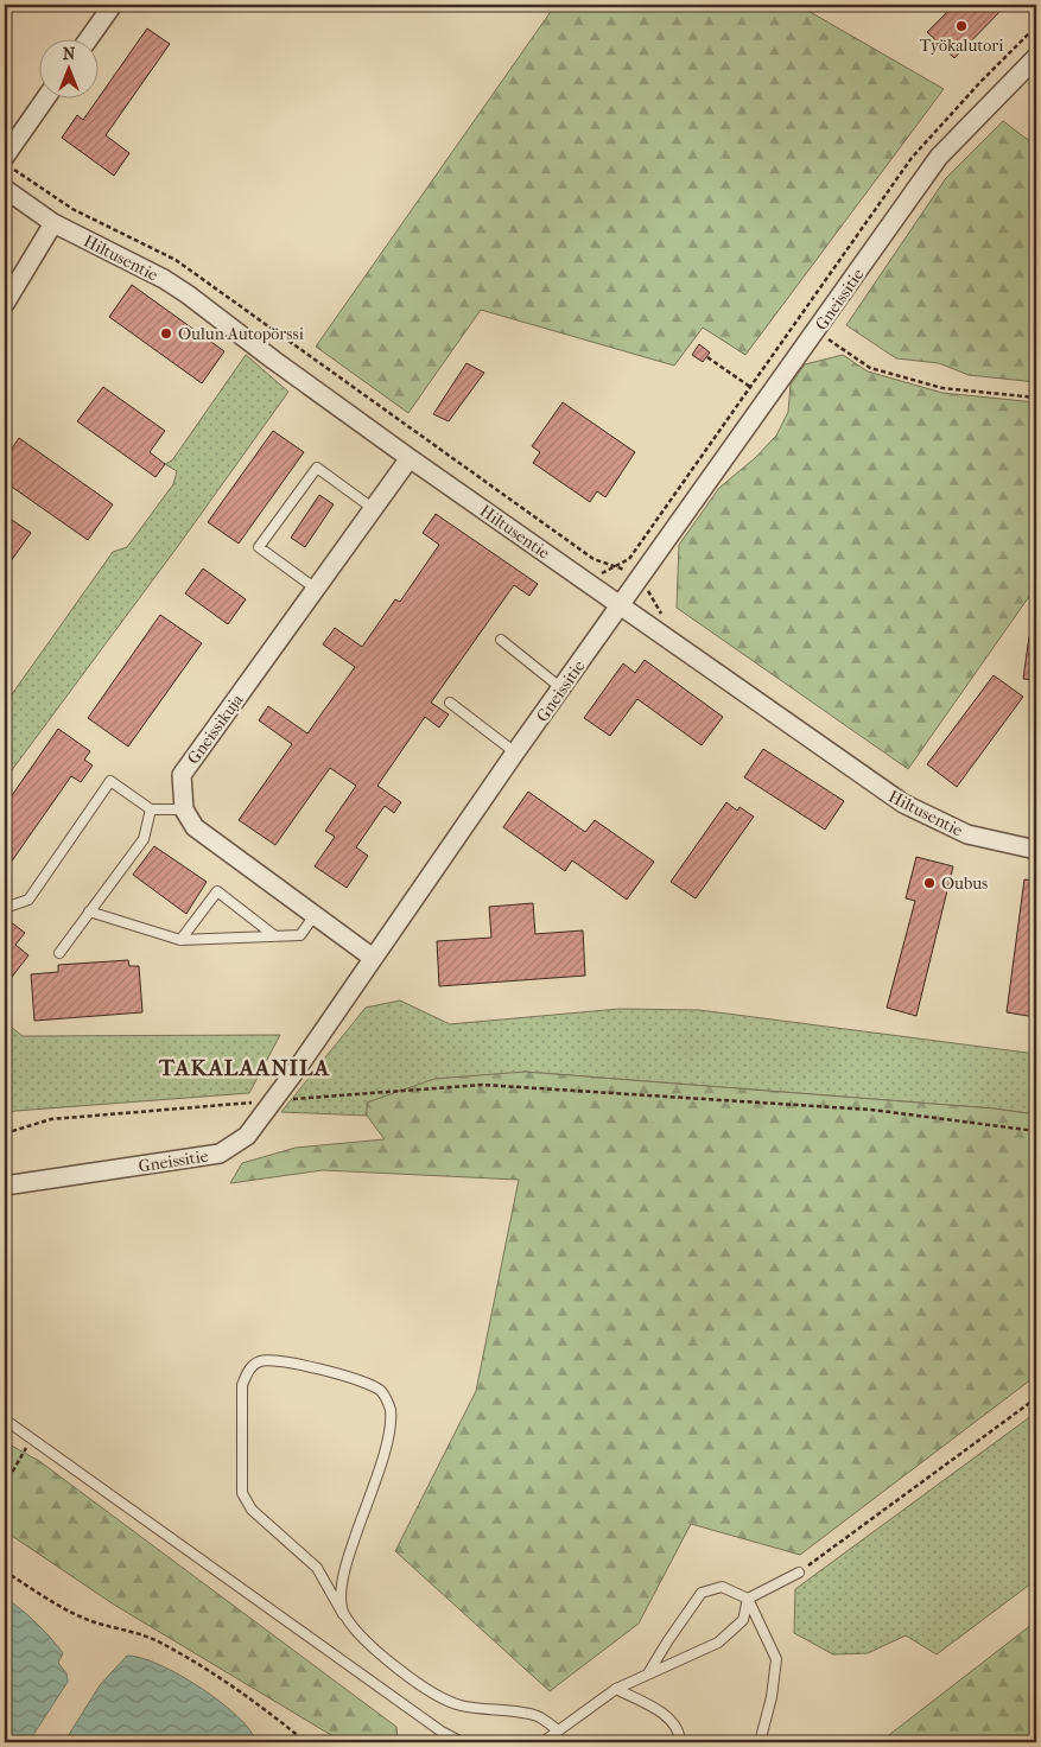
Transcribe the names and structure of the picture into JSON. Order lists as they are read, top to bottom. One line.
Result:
{"streets":{"street":["Hiltusentie","Gneissitie","Gneissikuja"]},"crossings":[["Hiltusentie","Gneissitie"],["Hiltusentie","Gneissikuja"]],"districts":["TAKALAANILA"],"places":["Työkalutori","Oulun Autopörssi","Oubus"],"north":"top"}
